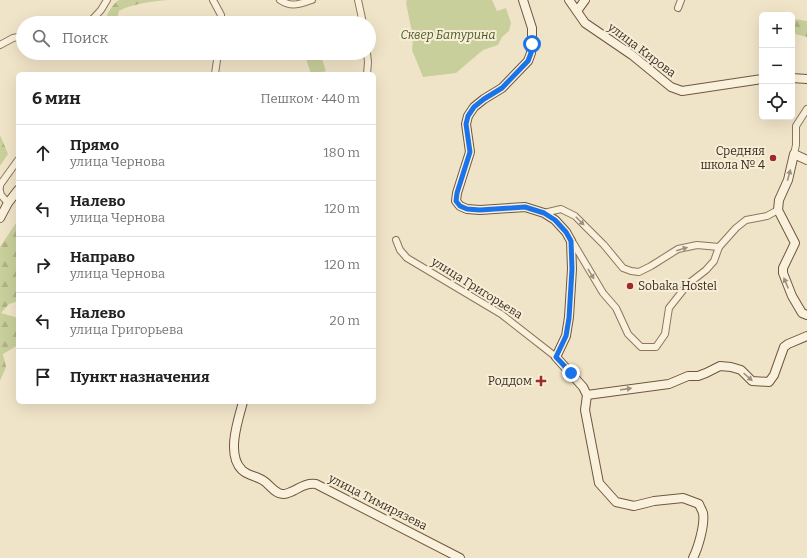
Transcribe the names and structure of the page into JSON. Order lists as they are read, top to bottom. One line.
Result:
{"streets":{"street":["улица Кирова","улица Григорьева","улица Тимирязева"]},"parks":["Сквер Батурина"],"places":{"other":["Средняя школа № 4","Sobaka Hostel"],"health":["Роддом"]},"page":{"map_buttons":["+","−"],"search":"Поиск","heading":["6 мин","Пешком · 440 m"],"list":[["Прямо","улица Чернова","180 m"],["Налево","улица Чернова","120 m"],["Направо","улица Чернова","120 m"],["Налево","улица Григорьева","20 m"],"Пункт назначения"]}}
